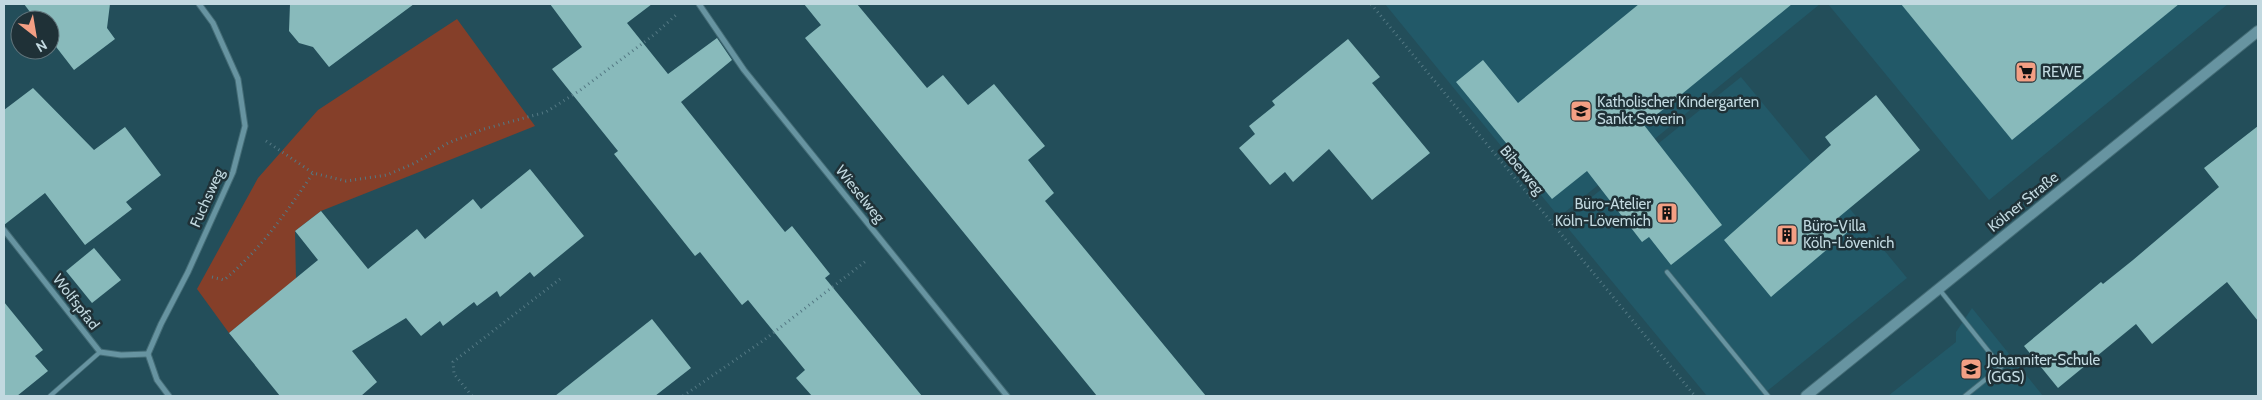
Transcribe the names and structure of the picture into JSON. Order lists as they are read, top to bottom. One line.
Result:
{"streets":{"street":["Wieselweg","Fuchsweg","Kölner Straße","Wolfspfad"],"path":["Biberweg"]},"crossings":[["Fuchsweg","Wolfspfad"]],"places":{"supermarket":["REWE"],"school or university":["Katholischer Kindergarten Sankt Severin","Johanniter-Schule (GGS)"],"building":["Büro-Atelier Köln-Lövemich","Büro-Villa Köln-Lövenich"]},"north":"bottom right"}
